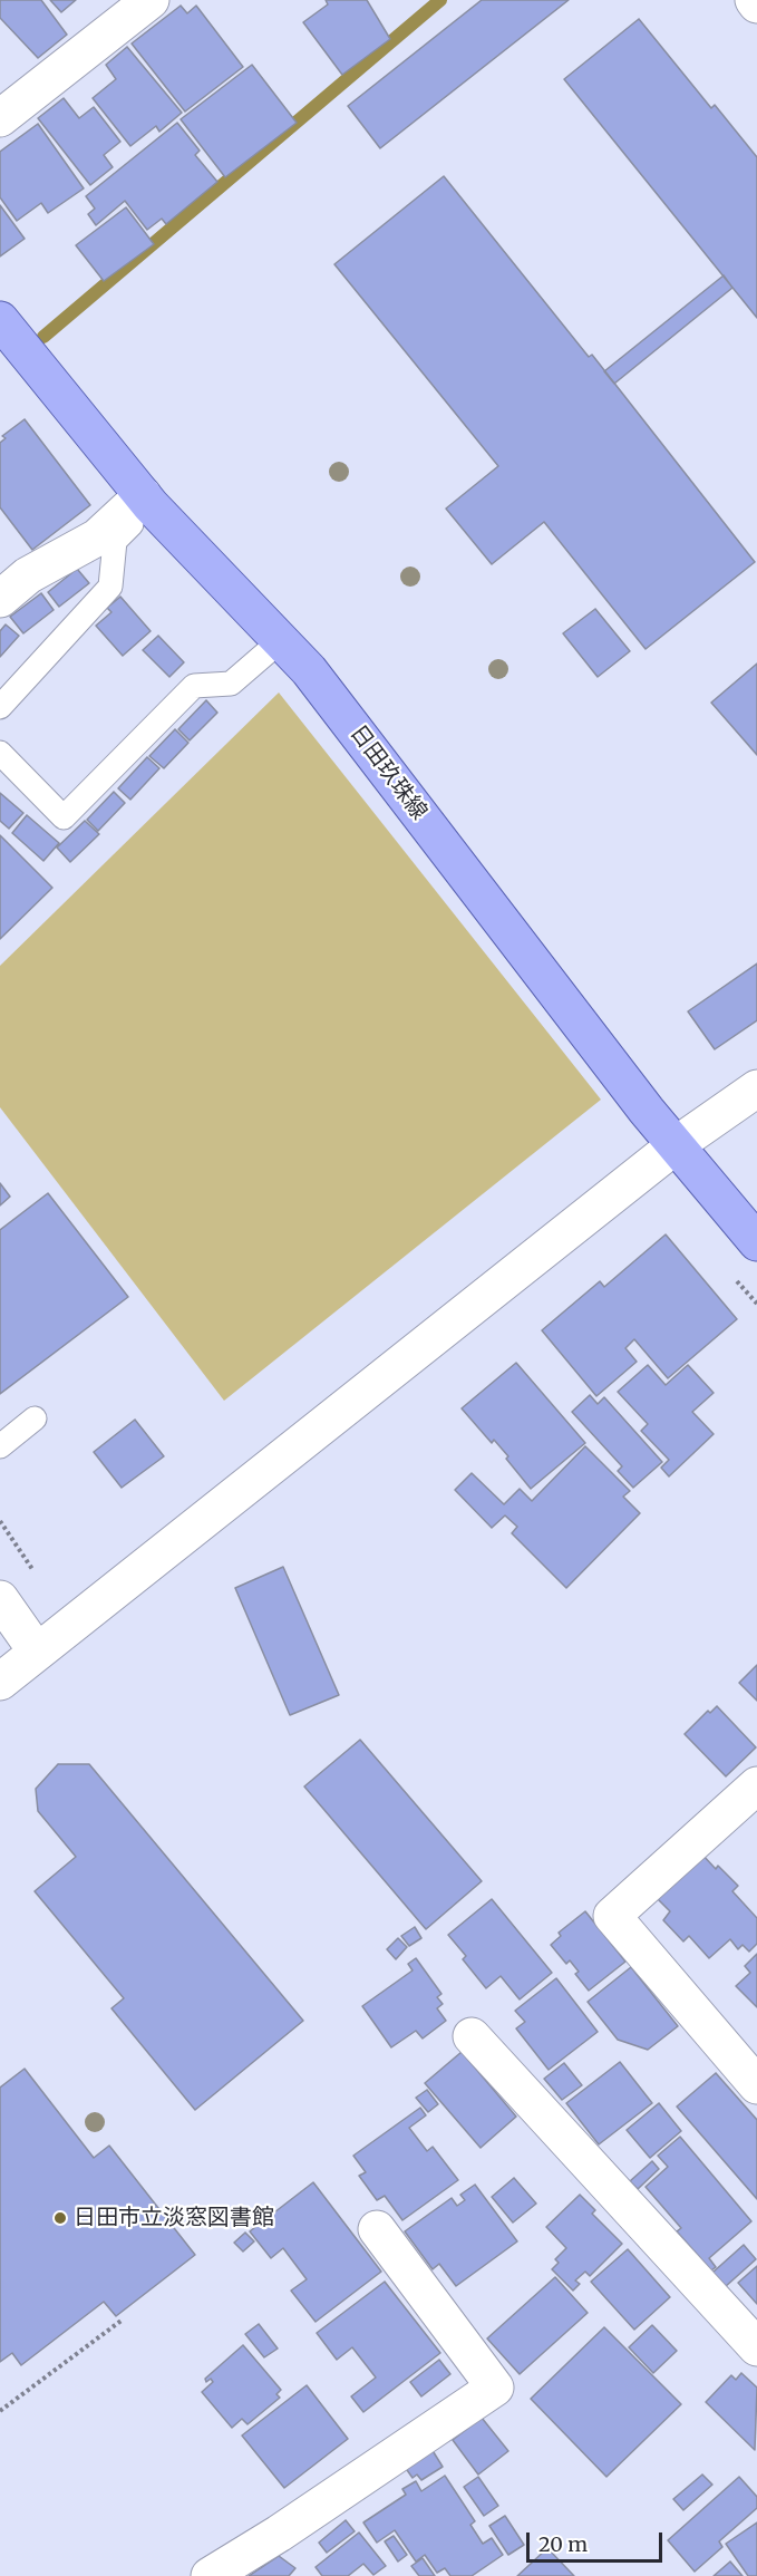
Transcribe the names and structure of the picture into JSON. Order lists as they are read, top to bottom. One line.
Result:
{"streets":{"main road":["日田玖珠線"]},"places":["日田市立淡窓図書館"],"scale_bar":"20 m"}
